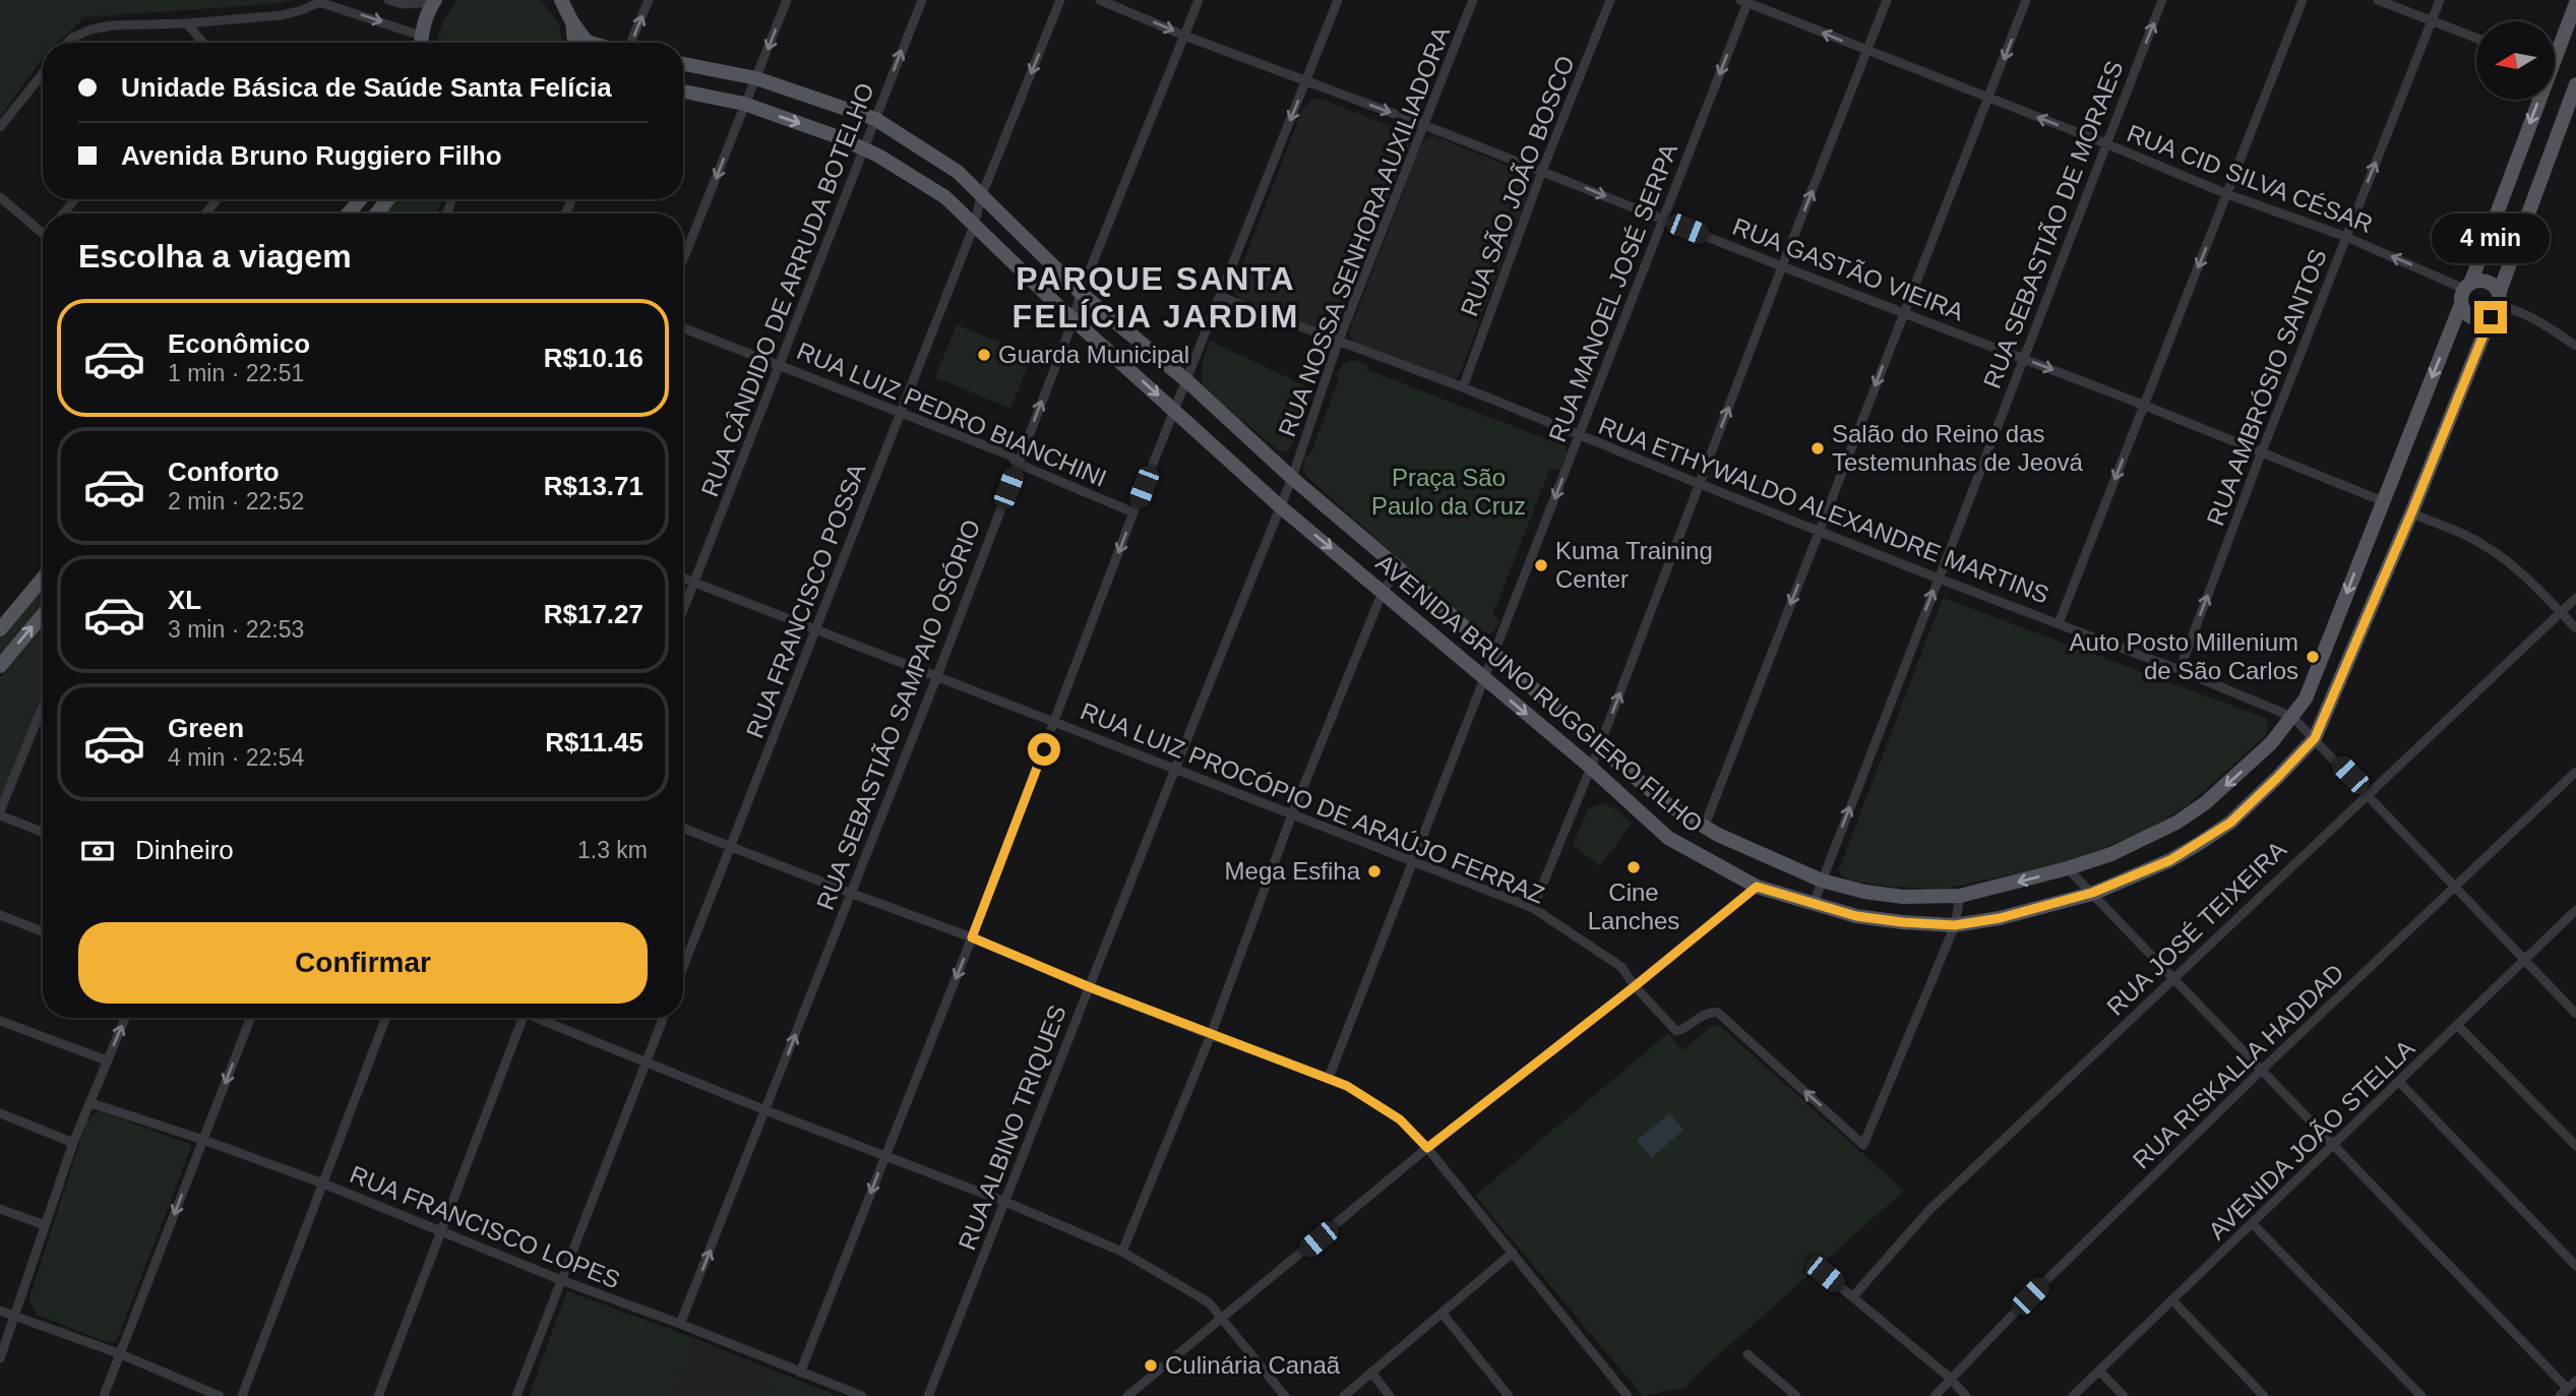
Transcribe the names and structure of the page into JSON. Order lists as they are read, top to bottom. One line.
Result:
{"streets":{"main road":["AVENIDA BRUNO RUGGIERO FILHO"],"street":["RUA CID SILVA CÉSAR","RUA SÃO JOÃO BOSCO","RUA SEBASTIÃO DE MORAES","RUA NOSSA SENHORA AUXILIADORA","RUA GASTÃO VIEIRA","RUA CÂNDIDO DE ARRUDA BOTELHO","RUA MANOEL JOSÉ SERPA","RUA AMBRÓSIO SANTOS","RUA LUIZ PEDRO BIANCHINI","RUA ETHYWALDO ALEXANDRE MARTINS","RUA FRANCISCO POSSA","RUA SEBASTIÃO SAMPAIO OSÓRIO","RUA LUIZ PROCÓPIO DE ARAÚJO FERRAZ","RUA JOSÉ TEIXEIRA","RUA RISKALLA HADDAD","RUA ALBINO TRIQUES","AVENIDA JOÃO STELLA","RUA FRANCISCO LOPES"]},"crossings":[["RUA CID SILVA CÉSAR","RUA SEBASTIÃO DE MORAES"],["RUA CID SILVA CÉSAR","RUA MANOEL JOSÉ SERPA"],["RUA CID SILVA CÉSAR","RUA AMBRÓSIO SANTOS"],["RUA CID SILVA CÉSAR","AVENIDA BRUNO RUGGIERO FILHO"],["RUA SÃO JOÃO BOSCO","RUA GASTÃO VIEIRA"],["RUA SÃO JOÃO BOSCO","RUA ETHYWALDO ALEXANDRE MARTINS"],["RUA SEBASTIÃO DE MORAES","RUA GASTÃO VIEIRA"],["RUA SEBASTIÃO DE MORAES","RUA ETHYWALDO ALEXANDRE MARTINS"],["RUA SEBASTIÃO DE MORAES","AVENIDA BRUNO RUGGIERO FILHO"],["RUA NOSSA SENHORA AUXILIADORA","RUA GASTÃO VIEIRA"],["RUA NOSSA SENHORA AUXILIADORA","RUA ETHYWALDO ALEXANDRE MARTINS"],["RUA NOSSA SENHORA AUXILIADORA","AVENIDA BRUNO RUGGIERO FILHO"],["RUA NOSSA SENHORA AUXILIADORA","RUA ALBINO TRIQUES"],["RUA GASTÃO VIEIRA","RUA MANOEL JOSÉ SERPA"],["RUA GASTÃO VIEIRA","RUA AMBRÓSIO SANTOS"],["RUA GASTÃO VIEIRA","AVENIDA BRUNO RUGGIERO FILHO"],["RUA GASTÃO VIEIRA","RUA SEBASTIÃO SAMPAIO OSÓRIO"],["RUA CÂNDIDO DE ARRUDA BOTELHO","RUA LUIZ PEDRO BIANCHINI"],["RUA CÂNDIDO DE ARRUDA BOTELHO","AVENIDA BRUNO RUGGIERO FILHO"],["RUA CÂNDIDO DE ARRUDA BOTELHO","RUA LUIZ PROCÓPIO DE ARAÚJO FERRAZ"],["RUA MANOEL JOSÉ SERPA","RUA ETHYWALDO ALEXANDRE MARTINS"],["RUA MANOEL JOSÉ SERPA","AVENIDA BRUNO RUGGIERO FILHO"],["RUA MANOEL JOSÉ SERPA","RUA LUIZ PROCÓPIO DE ARAÚJO FERRAZ"],["RUA AMBRÓSIO SANTOS","RUA ETHYWALDO ALEXANDRE MARTINS"],["RUA LUIZ PEDRO BIANCHINI","RUA FRANCISCO POSSA"],["RUA LUIZ PEDRO BIANCHINI","RUA SEBASTIÃO SAMPAIO OSÓRIO"],["RUA ETHYWALDO ALEXANDRE MARTINS","AVENIDA BRUNO RUGGIERO FILHO"],["RUA FRANCISCO POSSA","AVENIDA BRUNO RUGGIERO FILHO"],["RUA FRANCISCO POSSA","RUA LUIZ PROCÓPIO DE ARAÚJO FERRAZ"],["AVENIDA BRUNO RUGGIERO FILHO","RUA SEBASTIÃO SAMPAIO OSÓRIO"],["AVENIDA BRUNO RUGGIERO FILHO","RUA LUIZ PROCÓPIO DE ARAÚJO FERRAZ"],["AVENIDA BRUNO RUGGIERO FILHO","RUA ALBINO TRIQUES"],["RUA SEBASTIÃO SAMPAIO OSÓRIO","RUA LUIZ PROCÓPIO DE ARAÚJO FERRAZ"],["RUA SEBASTIÃO SAMPAIO OSÓRIO","RUA FRANCISCO LOPES"],["RUA LUIZ PROCÓPIO DE ARAÚJO FERRAZ","RUA ALBINO TRIQUES"]],"one_way":["RUA CID SILVA CÉSAR","RUA SEBASTIÃO DE MORAES","RUA MANOEL JOSÉ SERPA","RUA AMBRÓSIO SANTOS","RUA SEBASTIÃO SAMPAIO OSÓRIO"],"districts":["PARQUE SANTA FELÍCIA JARDIM"],"parks":["Praça São Paulo da Cruz"],"places":["Guarda Municipal","Salão do Reino das Testemunhas de Jeová","Kuma Training Center","Auto Posto Millenium de São Carlos","Cine Lanches","Mega Esfiha","Culinária Canaã"],"north":"left","page":{"banner":["Unidade Básica de Saúde Santa Felícia","Avenida Bruno Ruggiero Filho"],"bubble":"4 min","heading":"Escolha a viagem","list":[{"name":"Econômico","note":"1 min · 22:51","value":"R$10.16"},{"name":"Conforto","note":"2 min · 22:52","value":"R$13.71"},{"name":"XL","note":"3 min · 22:53","value":"R$17.27"},{"name":"Green","note":"4 min · 22:54","value":"R$11.45"}],"pay":["Dinheiro","1.3 km"],"buttons":"Confirmar"}}
